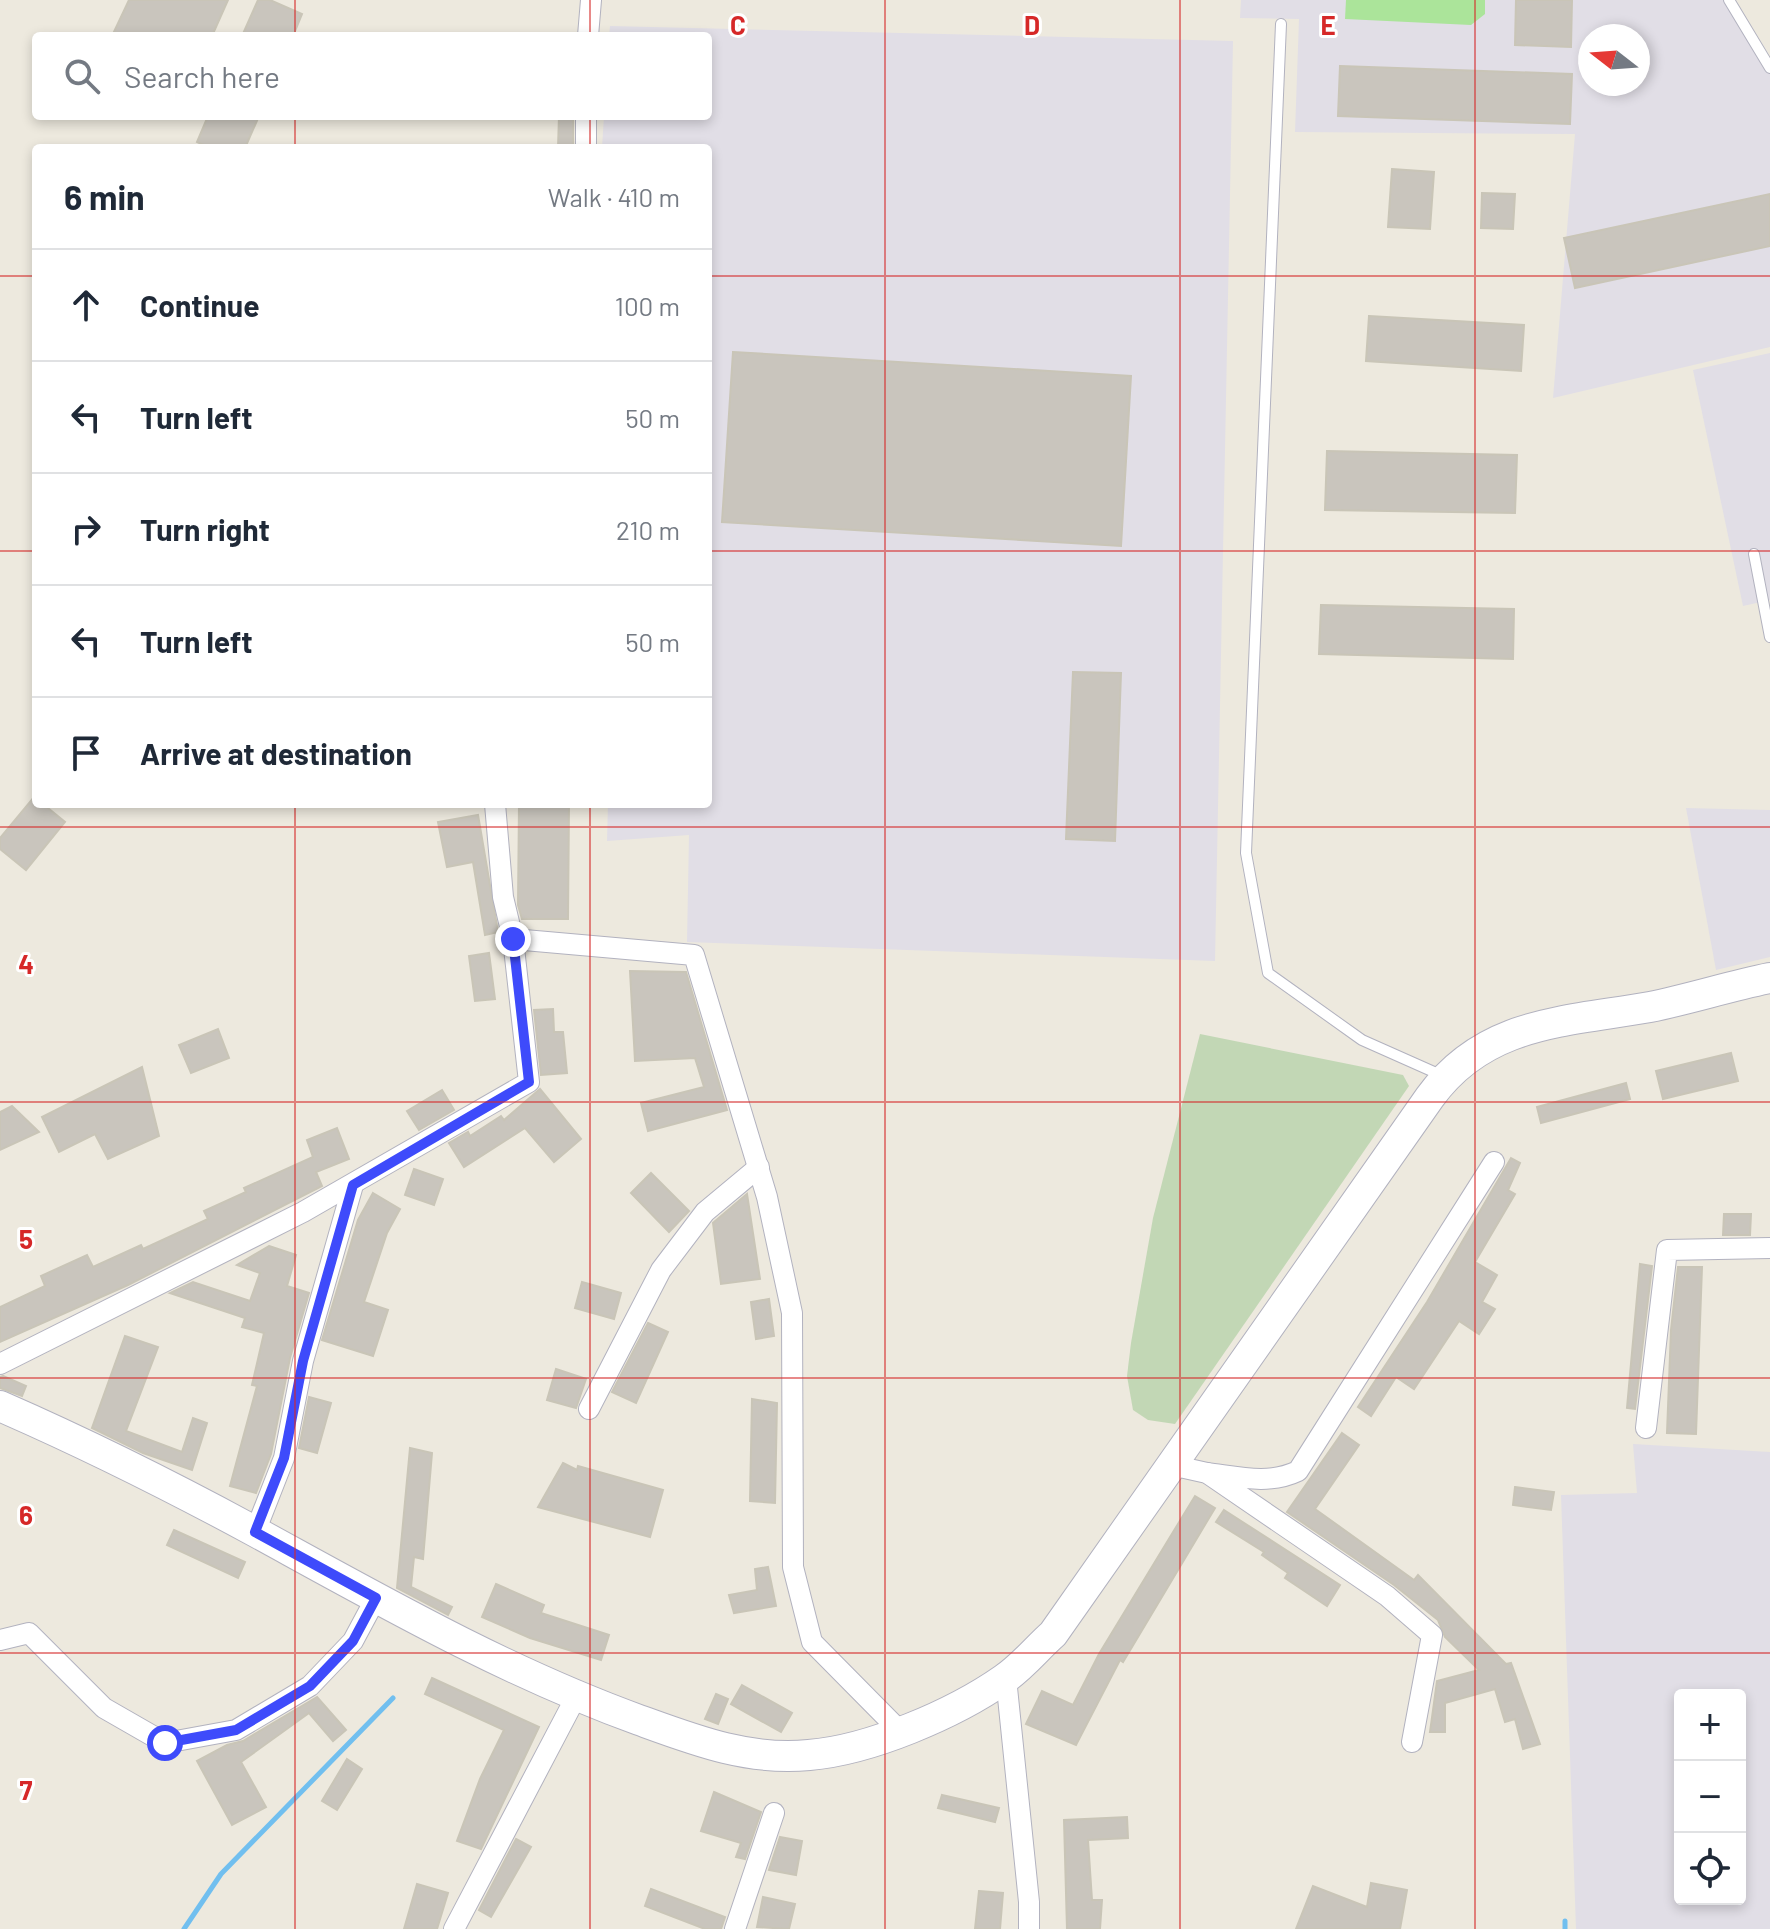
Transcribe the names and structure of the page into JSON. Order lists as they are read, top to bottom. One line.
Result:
{"north":"left","page":{"search":"Search here","heading":["6 min","Walk · 410 m"],"list":[["Continue","100 m"],["Turn left","50 m"],["Turn right","210 m"],["Turn left","50 m"],"Arrive at destination"],"map_buttons":["+","−"]},"grid":{"columns":["C","D","E"],"rows":["4","5","6","7"]}}
